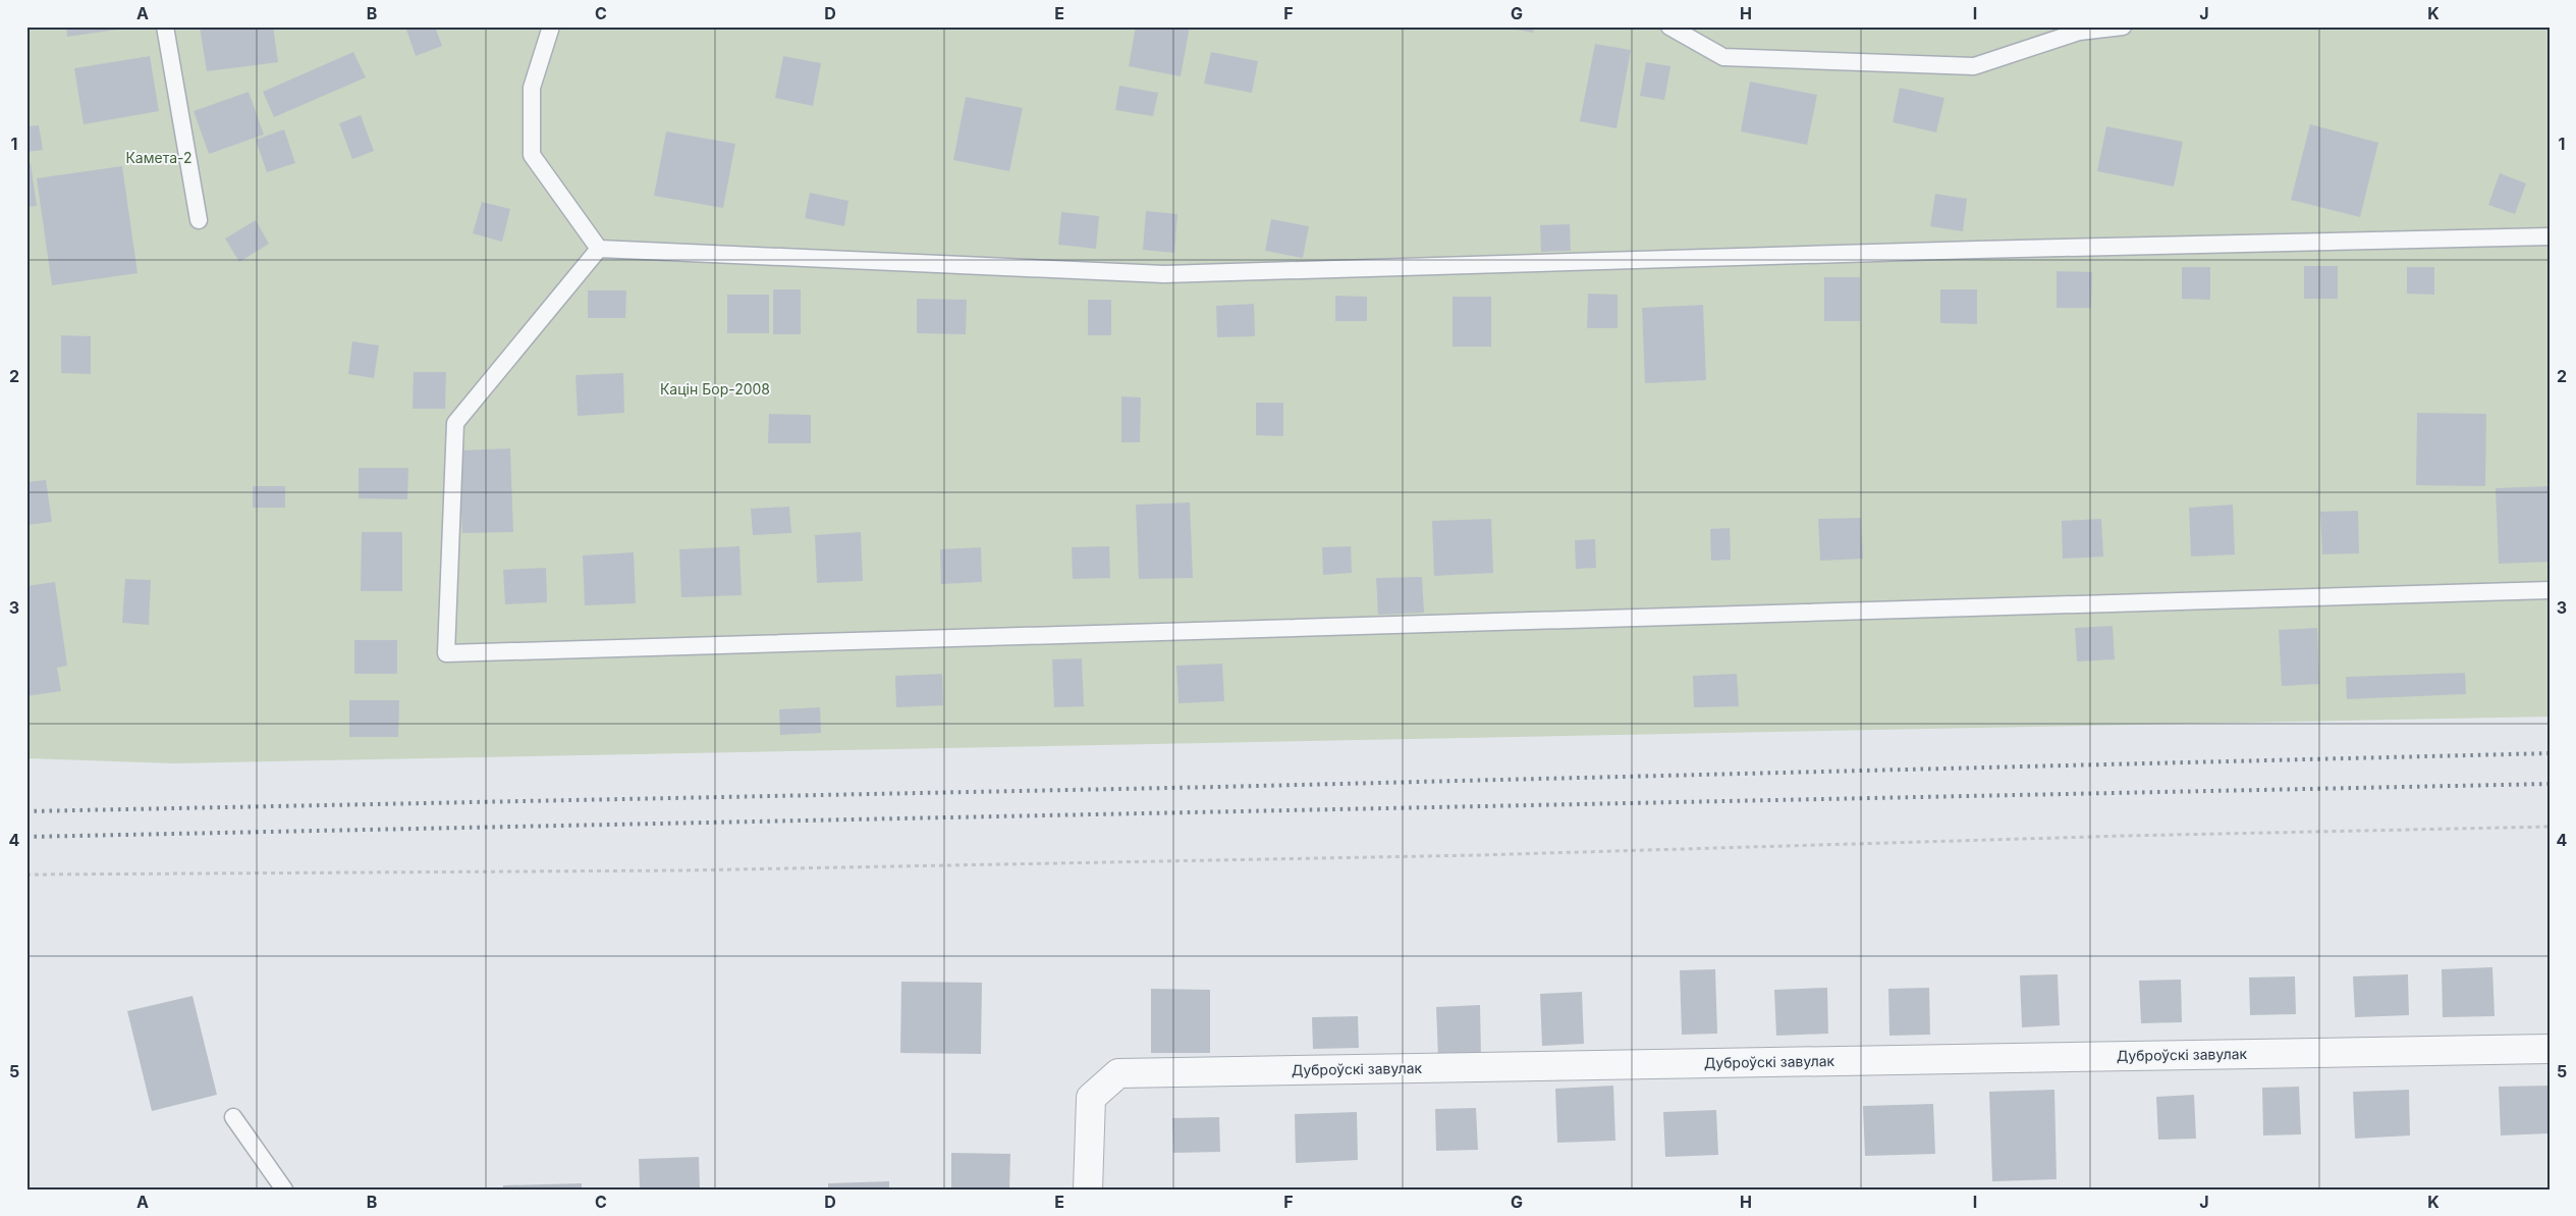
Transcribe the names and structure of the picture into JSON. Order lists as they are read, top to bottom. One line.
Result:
{"streets":{"street":["Дуброўскі завулак"]},"parks":["Камета-2","Кацін Бор-2008"],"grid":{"columns":["A","B","C","D","E","F","G","H","I","J","K"],"rows":["1","2","3","4","5"]}}
